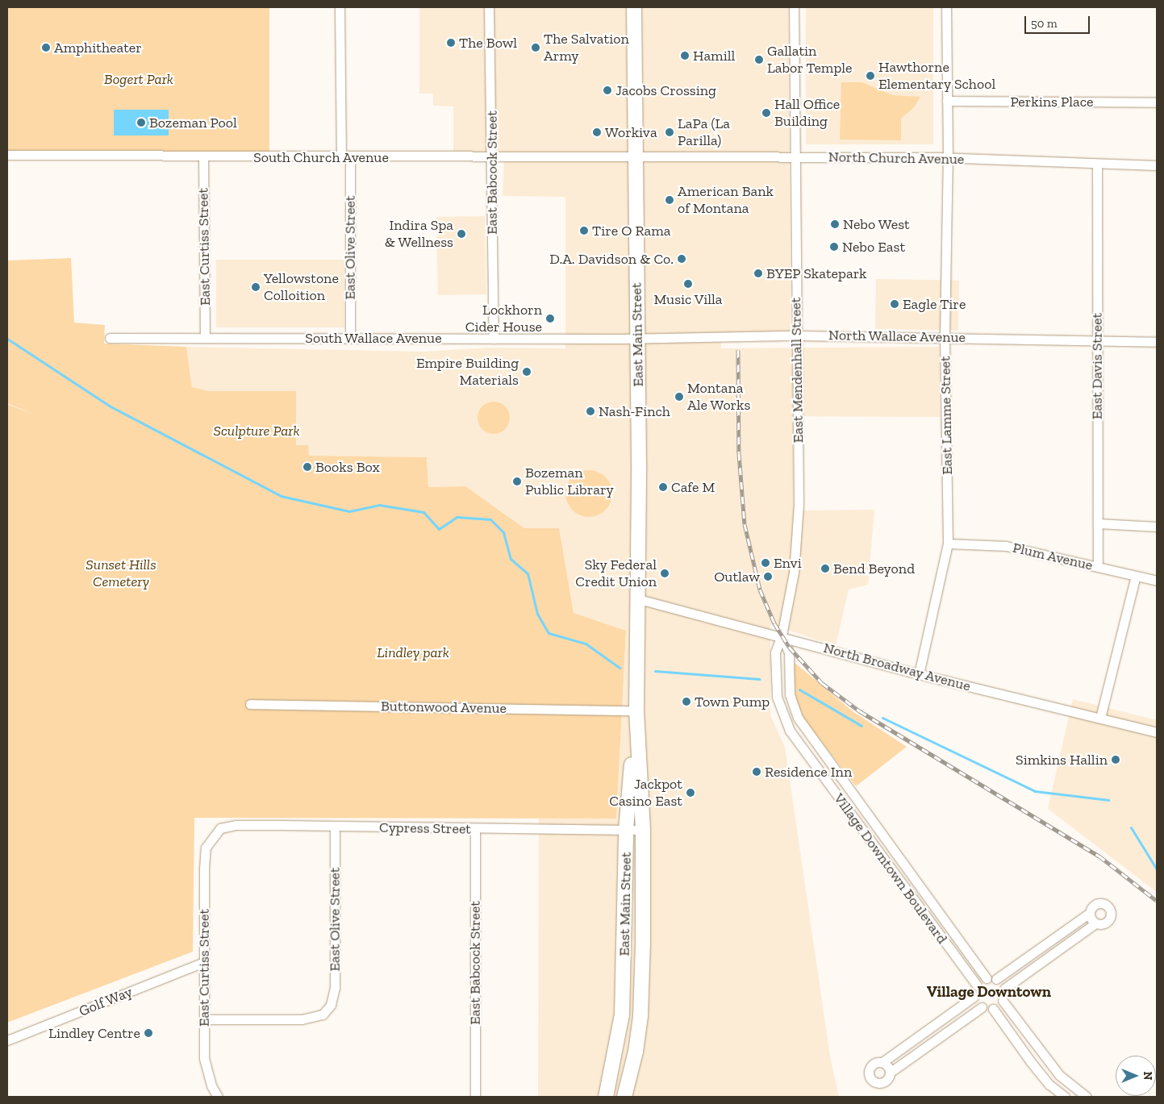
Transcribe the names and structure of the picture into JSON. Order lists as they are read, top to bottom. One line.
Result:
{"streets":{"highway":["East Main Street"],"street":["Perkins Place","South Church Avenue","North Church Avenue","East Babcock Street","East Curtiss Street","East Olive Street","North Wallace Avenue","South Wallace Avenue","East Davis Street","East Mendenhall Street","East Lamme Street","Plum Avenue","North Broadway Avenue","Buttonwood Avenue","Cypress Street","Village Downtown Boulevard","Golf Way"]},"crossings":[["Perkins Place","East Lamme Street"],["South Church Avenue","North Church Avenue"],["South Church Avenue","East Babcock Street"],["South Church Avenue","East Curtiss Street"],["South Church Avenue","East Olive Street"],["South Church Avenue","East Main Street"],["North Church Avenue","East Main Street"],["North Church Avenue","East Davis Street"],["North Church Avenue","East Mendenhall Street"],["North Church Avenue","East Lamme Street"],["East Babcock Street","South Wallace Avenue"],["East Babcock Street","Cypress Street"],["East Curtiss Street","East Olive Street"],["East Curtiss Street","South Wallace Avenue"],["East Curtiss Street","Cypress Street"],["East Curtiss Street","Golf Way"],["East Olive Street","South Wallace Avenue"],["East Olive Street","Cypress Street"],["East Main Street","North Wallace Avenue"],["East Main Street","South Wallace Avenue"],["East Main Street","North Broadway Avenue"],["East Main Street","Buttonwood Avenue"],["East Main Street","Cypress Street"],["North Wallace Avenue","South Wallace Avenue"],["North Wallace Avenue","East Davis Street"],["North Wallace Avenue","East Mendenhall Street"],["North Wallace Avenue","East Lamme Street"],["East Davis Street","Plum Avenue"],["East Mendenhall Street","North Broadway Avenue"],["East Mendenhall Street","Village Downtown Boulevard"],["East Lamme Street","Plum Avenue"],["East Lamme Street","North Broadway Avenue"],["North Broadway Avenue","Village Downtown Boulevard"]],"districts":["Village Downtown"],"parks":["Bogert Park","Sculpture Park","Sunset Hills Cemetery","Lindley park"],"places":["The Bowl","Amphitheater","The Salvation Army","Hamill","Gallatin Labor Temple","Hawthorne Elementary School","Jacobs Crossing","Hall Office Building","Bozeman Pool","Workiva","LaPa (La Parilla)","American Bank of Montana","Nebo West","Tire O Rama","Indira Spa & Wellness","Nebo East","D.A. Davidson & Co.","BYEP Skatepark","Music Villa","Yellowstone Colloition","Eagle Tire","Lockhorn Cider House","Empire Building Materials","Montana Ale Works","Nash-Finch","Books Box","Bozeman Public Library","Cafe M","Envi","Bend Beyond","Sky Federal Credit Union","Outlaw","Town Pump","Simkins Hallin","Residence Inn","Jackpot Casino East","Lindley Centre"],"scale_bar":"50 m","north":"right"}
